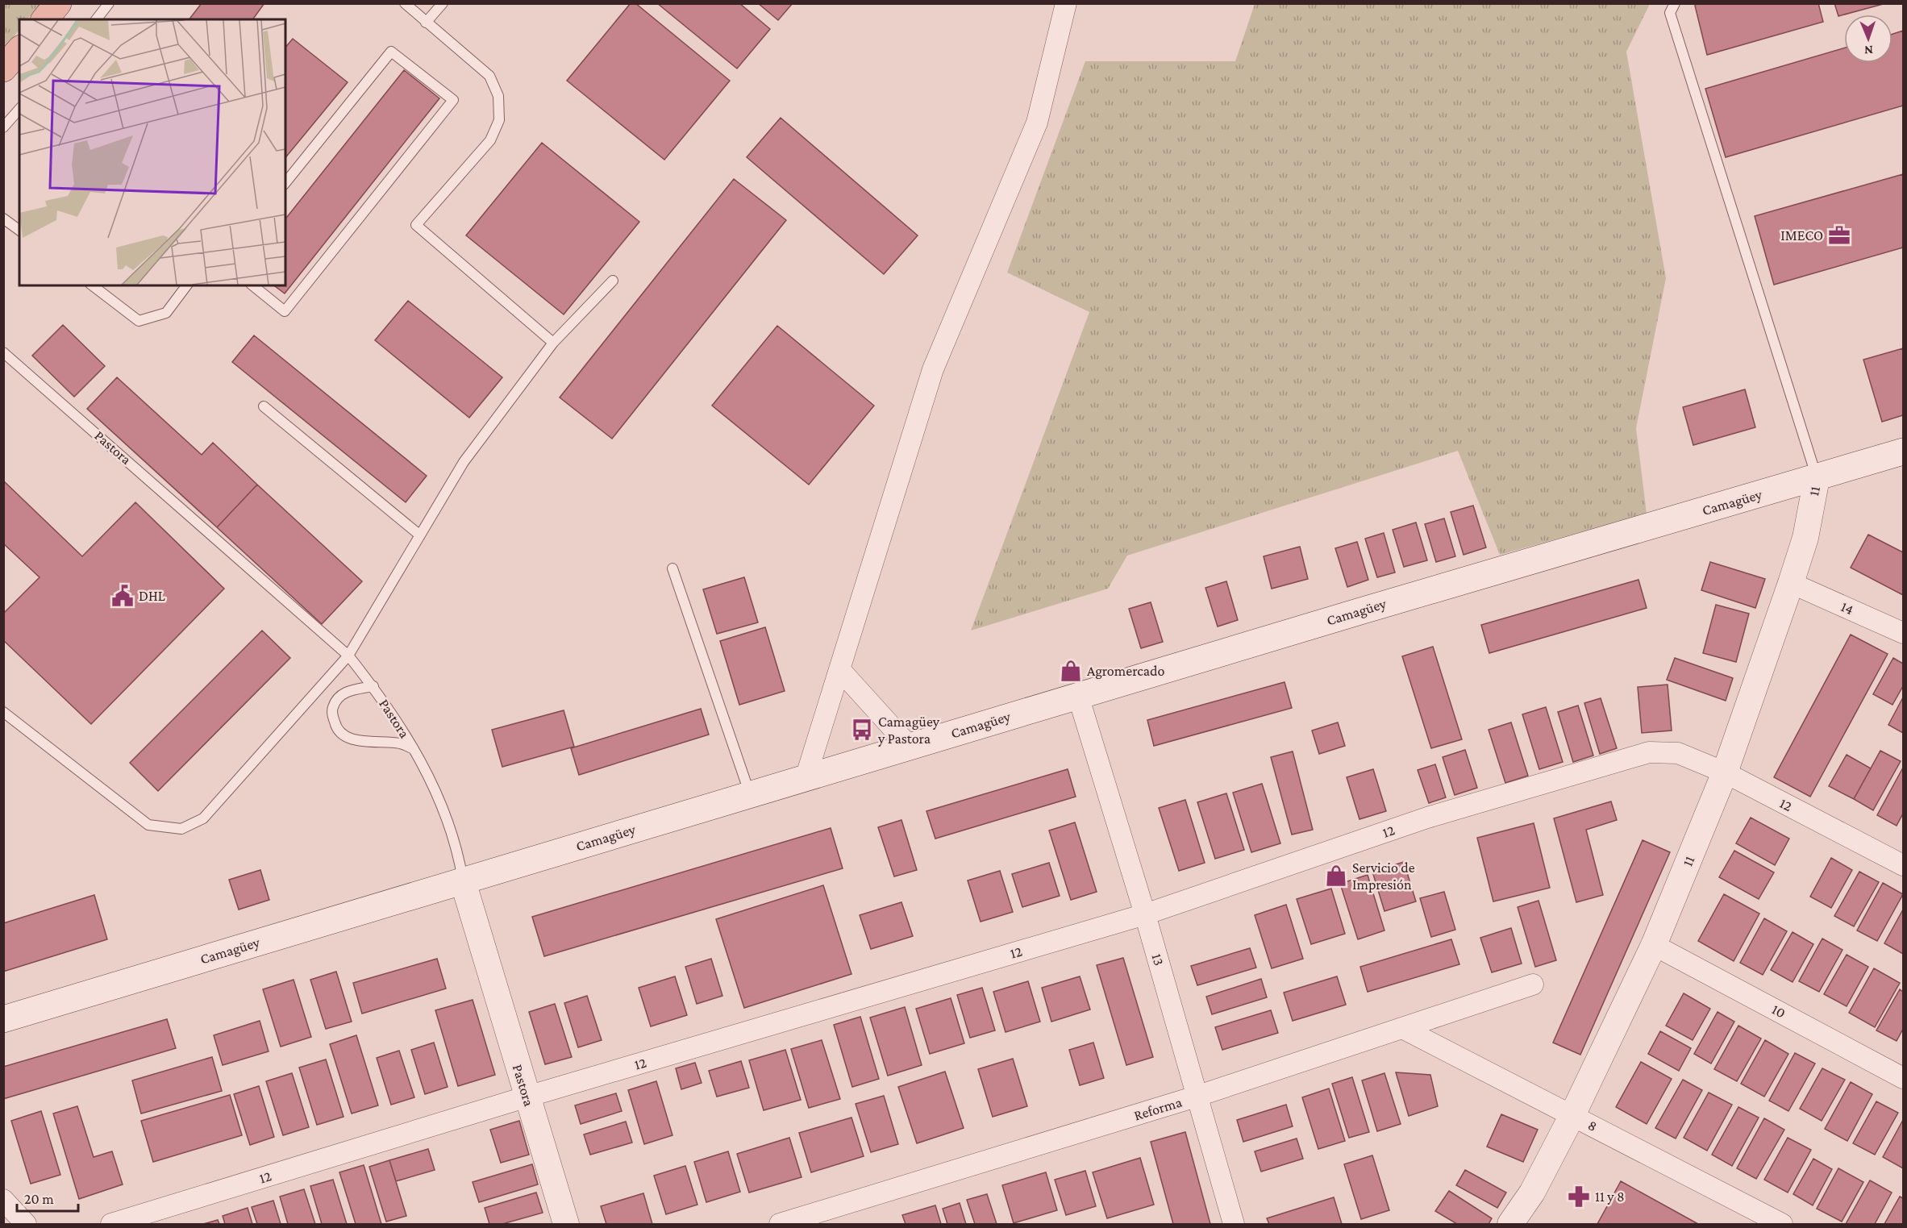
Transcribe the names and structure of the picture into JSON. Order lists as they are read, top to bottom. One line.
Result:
{"streets":{"main road":["Camagüey"],"street":["Pastora","11","14","12","13","10","Reforma","8"]},"crossings":[["Pastora","Camagüey"],["Pastora","12"],["11","Camagüey"],["11","14"],["11","12"],["11","10"],["11","8"],["Camagüey","13"],["12","13"],["13","Reforma"],["Reforma","8"]],"places":{"office":["IMECO"],"public building":["DHL"],"shop":["Agromercado","Servicio de Impresión"],"bus stop":["Camagüey y Pastora"],"pharmacy":["11 y 8"]},"scale_bar":"20 m","north":"bottom"}
